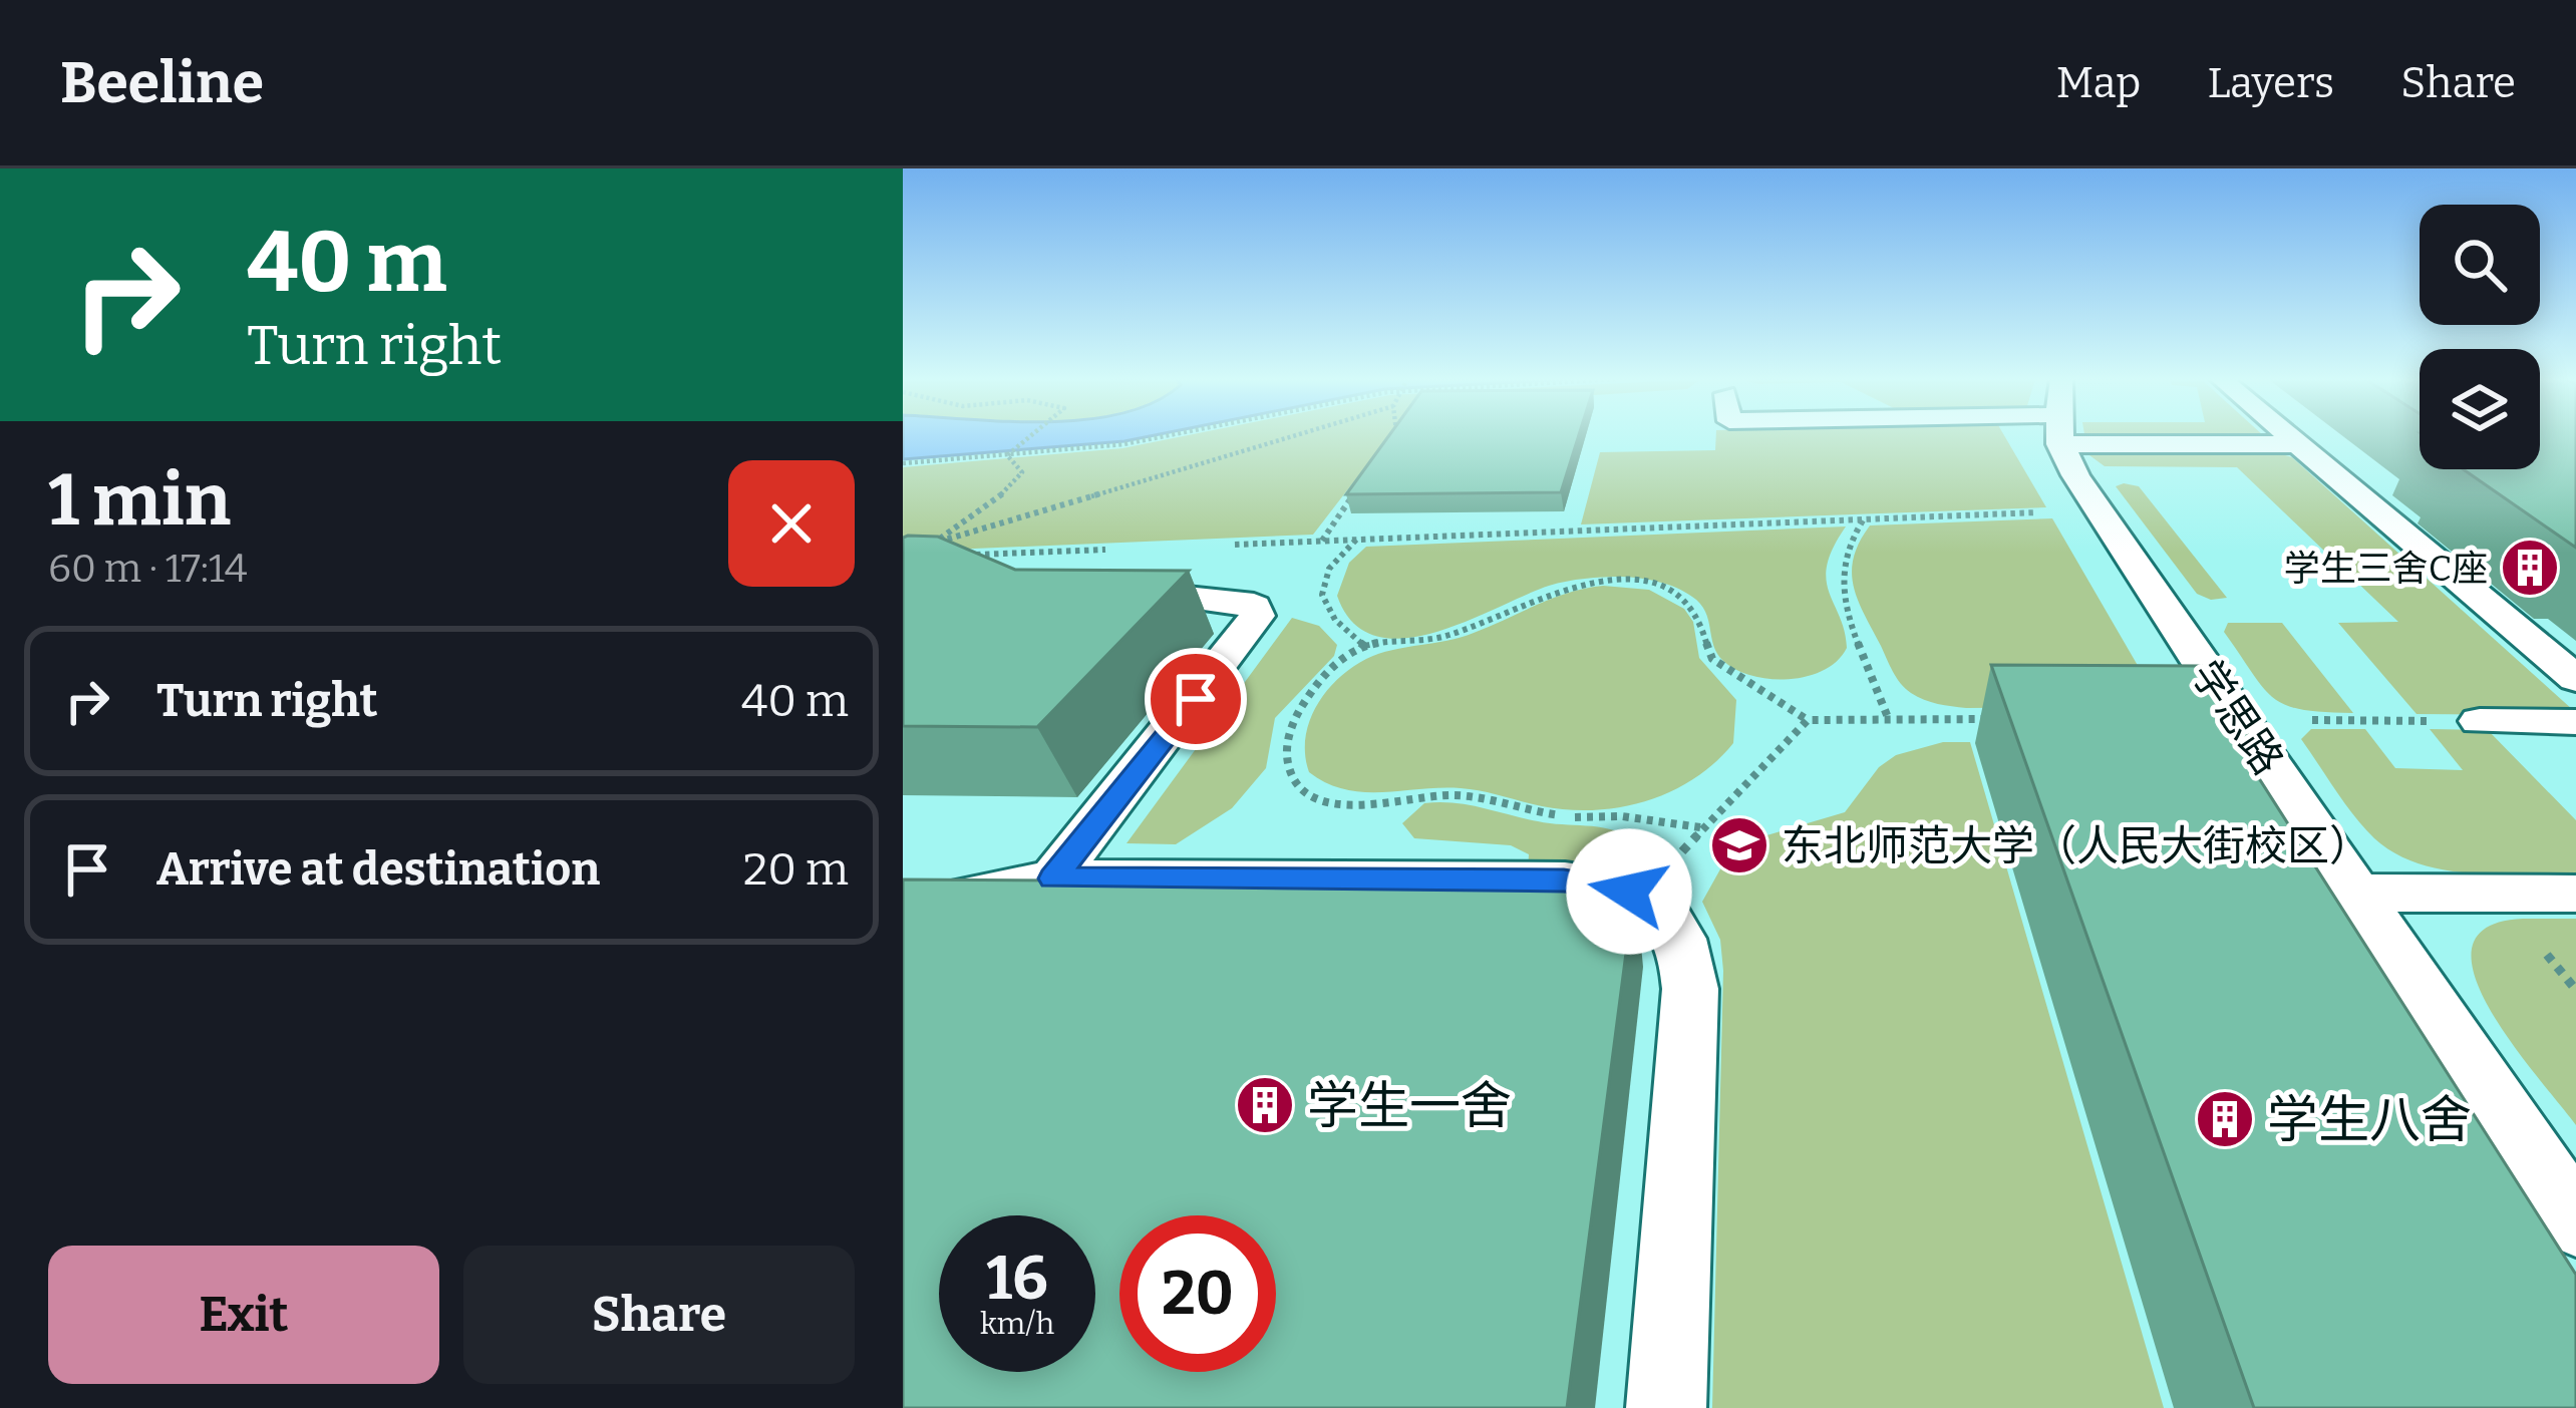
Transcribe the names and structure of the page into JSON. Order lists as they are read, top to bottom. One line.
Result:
{"streets":{"lane":["学思路"]},"places":{"building":["学生三舍C座","学生一舍","学生八舍"],"school or university":["东北师范大学（人民大街校区）"]},"page":{"header":"Beeline","nav":["Map","Layers","Share"],"turn":["40 m","Turn right"],"heading":["1 min","60 m · 17:14"],"list":[{"name":"Turn right","value":"40 m"},{"name":"Arrive at destination","value":"20 m"}],"speed":"16 km/h","limit":"20","buttons":["Exit","Share"]}}
